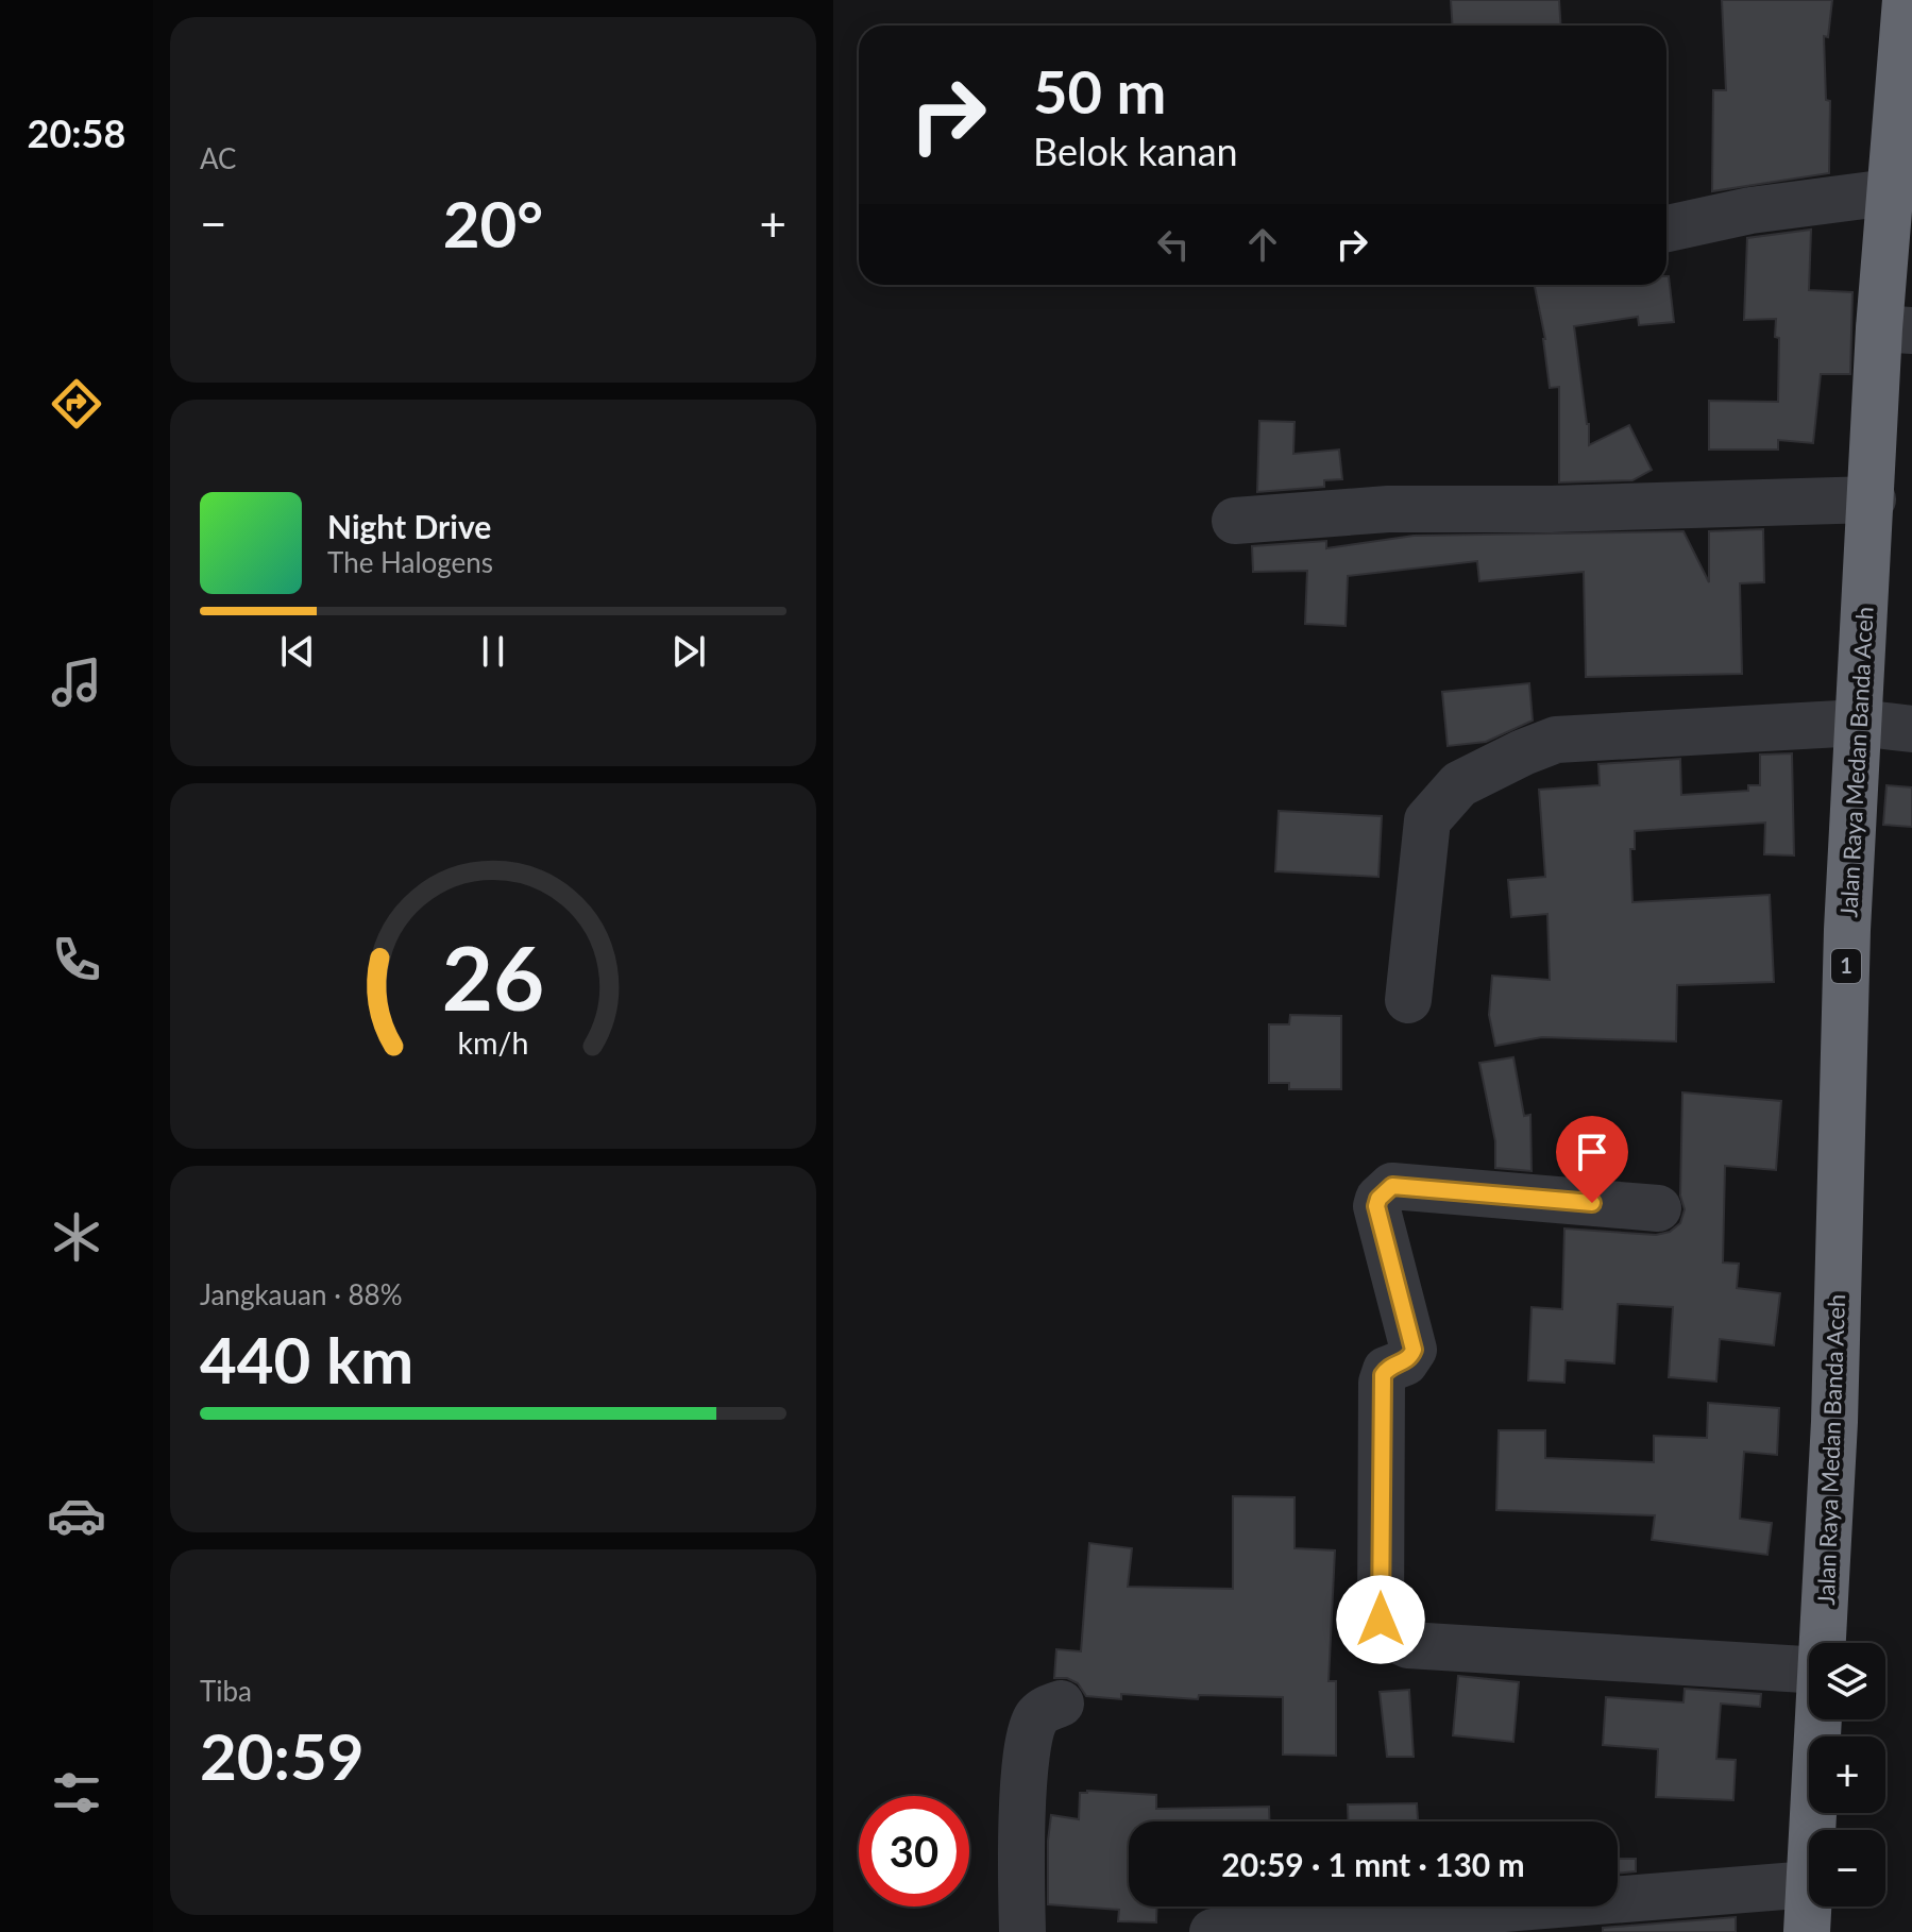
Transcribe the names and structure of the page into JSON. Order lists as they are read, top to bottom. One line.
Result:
{"streets":{"highway":["Jalan Raya Medan Banda Aceh","1"]},"page":{"tabs":"20:58","tile":["AC",["Jangkauan · 88%","440 km"],["Tiba","20:59"]],"turn":["50 m","Belok kanan"],"heat":["−","20°","+"],"song":["Night Drive","The Halogens"],"map_buttons":["+","−"],"limit":"30","trip":"20:59 · 1 mnt · 130 m","gauge":["26","km/h"]}}
